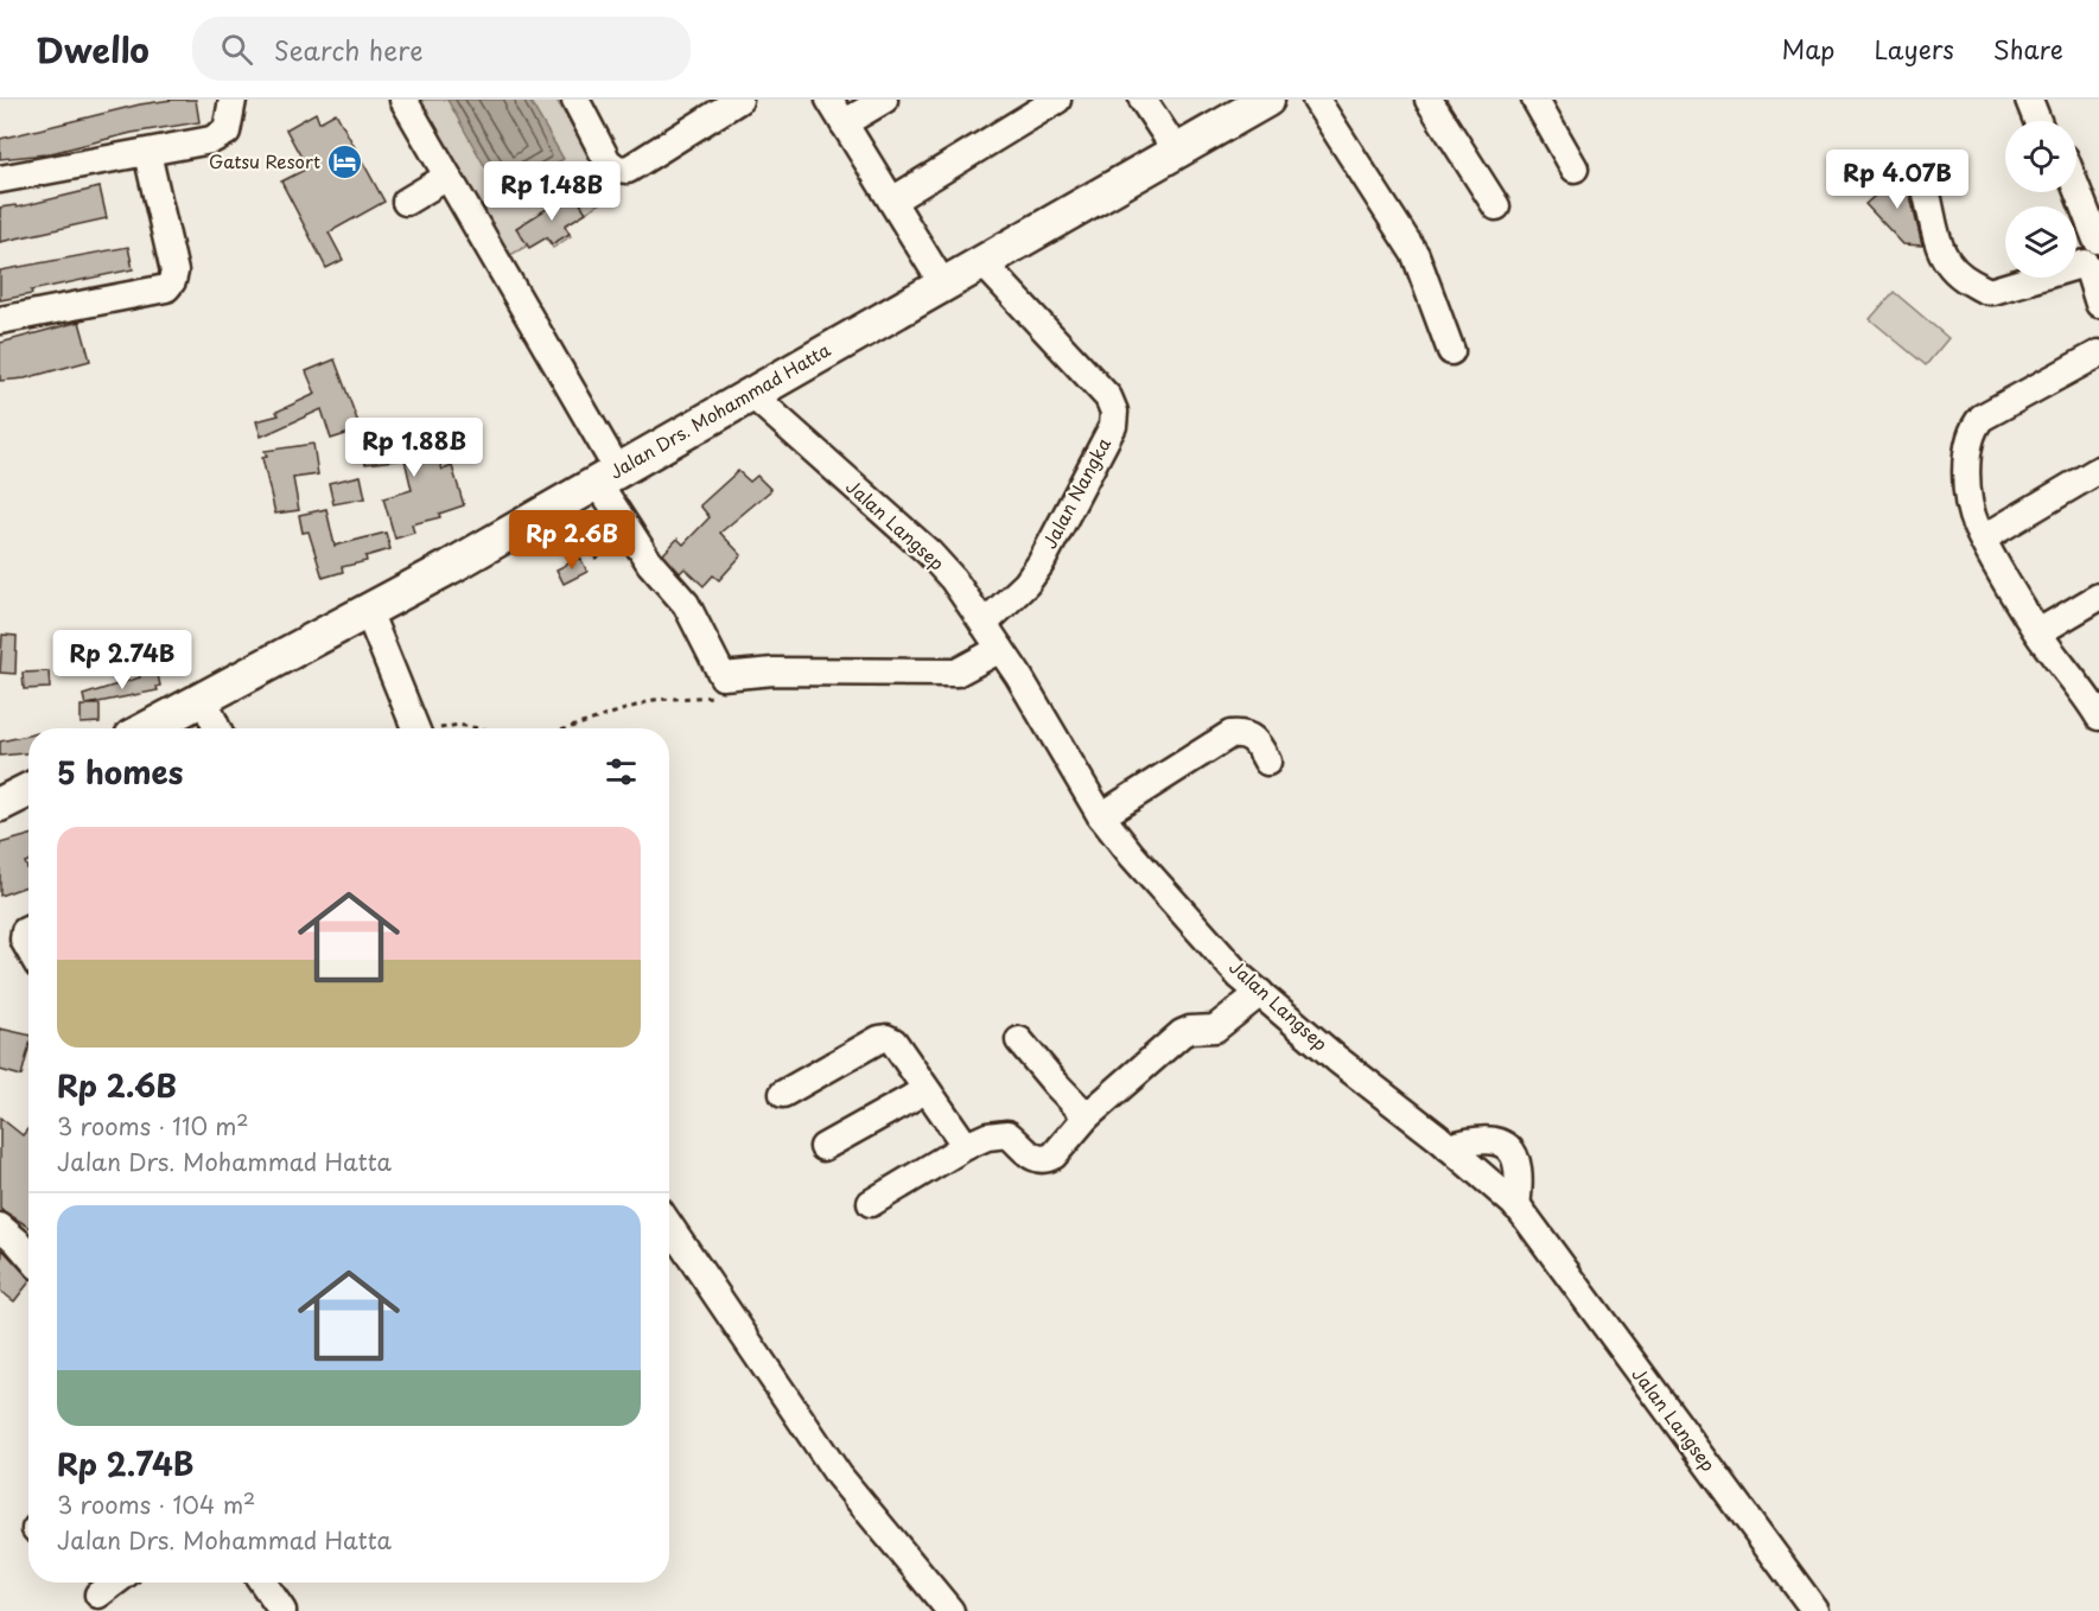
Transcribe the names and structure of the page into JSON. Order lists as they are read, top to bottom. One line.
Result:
{"streets":{"main road":["Jalan Drs. Mohammad Hatta"],"street":["Jalan Nangka","Jalan Langsep"]},"crossings":[["Jalan Drs. Mohammad Hatta","Jalan Nangka"],["Jalan Drs. Mohammad Hatta","Jalan Langsep"],["Jalan Nangka","Jalan Langsep"]],"places":{"hotel":["Gatsu Resort"]},"page":{"header":"Dwello","search":"Search here","nav":["Map","Layers","Share"],"price":["Rp 4.07B","Rp 1.48B","Rp 1.88B","Rp 2.6B","Rp 2.74B"],"heading":"5 homes","list":[{"name":"Rp 2.6B","note":"3 rooms · 110 m² · Jalan Drs. Mohammad Hatta"},{"name":"Rp 2.74B","note":"3 rooms · 104 m² · Jalan Drs. Mohammad Hatta"}]}}
